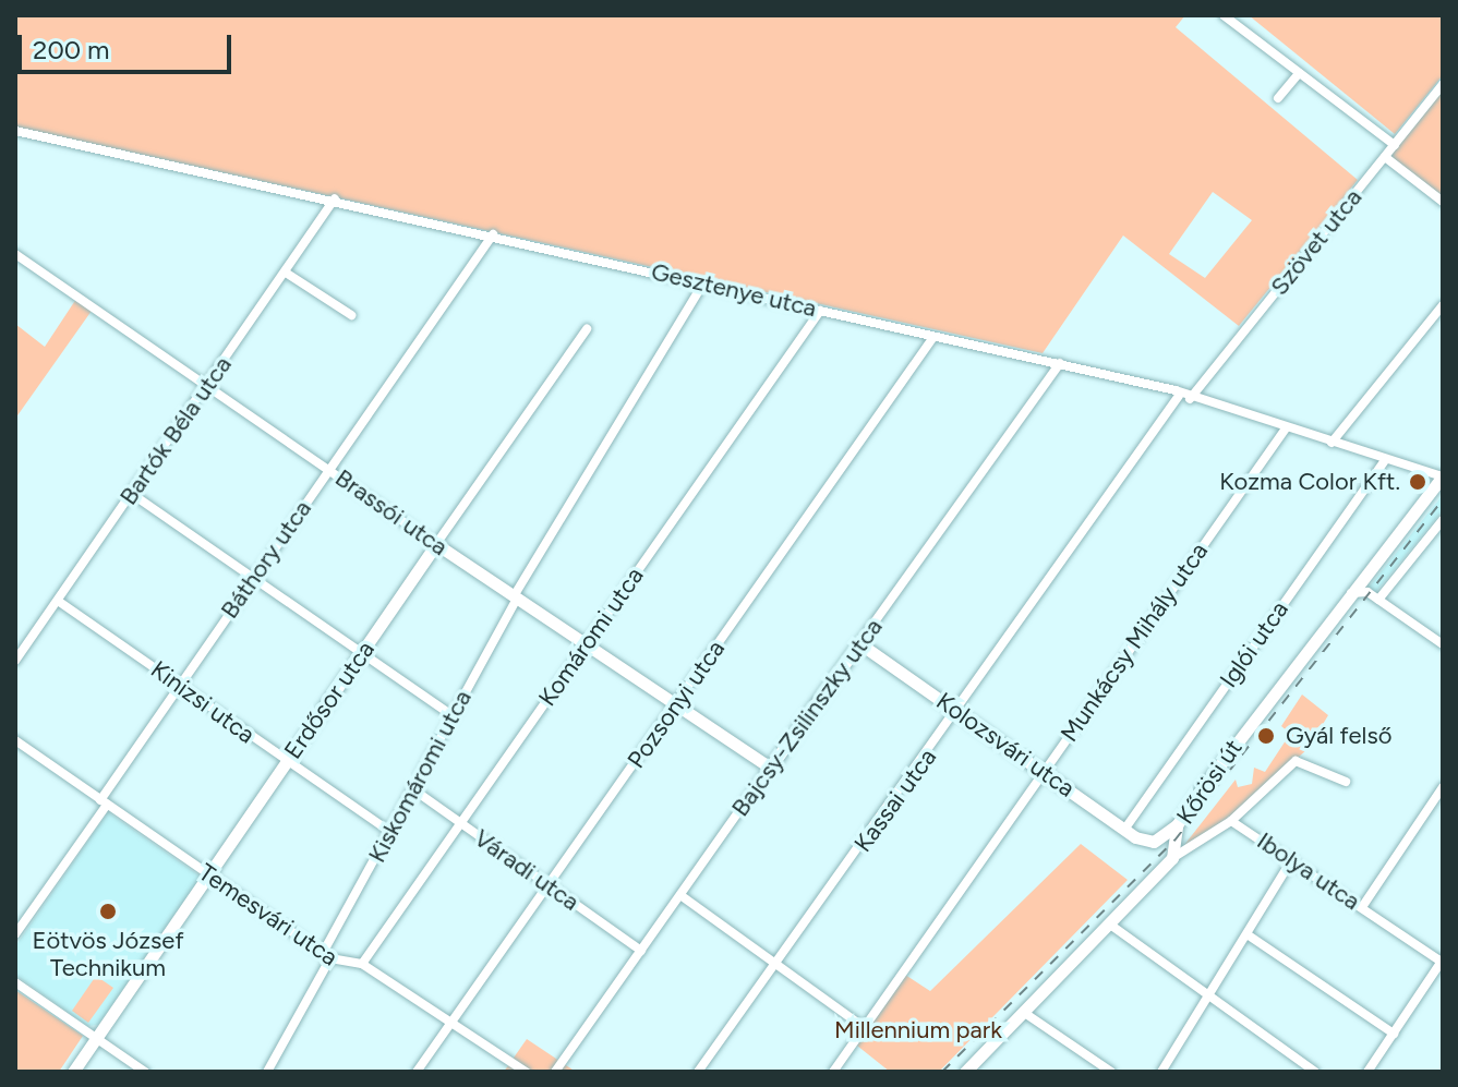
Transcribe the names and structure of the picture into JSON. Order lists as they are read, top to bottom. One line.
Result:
{"streets":{"street":["Szövet utca","Gesztenye utca","Bartók Béla utca","Brassói utca","Báthory utca","Komáromi utca","Munkácsy Mihály utca","Iglói utca","Erdősor utca","Kinizsi utca","Pozsonyi utca","Bajcsy-Zsilinszky utca","Kolozsvári utca","Kiskomáromi utca","Kőrösi út","Kassai utca","Váradi utca","Ibolya utca","Temesvári utca"]},"crossings":[["Szövet utca","Gesztenye utca"],["Gesztenye utca","Bartók Béla utca"],["Gesztenye utca","Báthory utca"],["Gesztenye utca","Komáromi utca"],["Gesztenye utca","Munkácsy Mihály utca"],["Gesztenye utca","Iglói utca"],["Gesztenye utca","Pozsonyi utca"],["Gesztenye utca","Bajcsy-Zsilinszky utca"],["Gesztenye utca","Kiskomáromi utca"],["Gesztenye utca","Kőrösi út"],["Gesztenye utca","Kassai utca"],["Bartók Béla utca","Brassói utca"],["Bartók Béla utca","Kinizsi utca"],["Brassói utca","Báthory utca"],["Brassói utca","Komáromi utca"],["Brassói utca","Erdősor utca"],["Brassói utca","Pozsonyi utca"],["Brassói utca","Bajcsy-Zsilinszky utca"],["Brassói utca","Kiskomáromi utca"],["Báthory utca","Kinizsi utca"],["Báthory utca","Temesvári utca"],["Komáromi utca","Váradi utca"],["Komáromi utca","Temesvári utca"],["Munkácsy Mihály utca","Kolozsvári utca"],["Iglói utca","Kolozsvári utca"],["Erdősor utca","Kinizsi utca"],["Erdősor utca","Temesvári utca"],["Kinizsi utca","Kiskomáromi utca"],["Pozsonyi utca","Váradi utca"],["Pozsonyi utca","Temesvári utca"],["Bajcsy-Zsilinszky utca","Kolozsvári utca"],["Bajcsy-Zsilinszky utca","Váradi utca"],["Kolozsvári utca","Kőrösi út"],["Kolozsvári utca","Kassai utca"],["Kolozsvári utca","Ibolya utca"],["Kiskomáromi utca","Váradi utca"],["Kiskomáromi utca","Temesvári utca"],["Kőrösi út","Ibolya utca"]],"parks":["Millennium park"],"places":["Kozma Color Kft.","Gyál felső","Eötvös József Technikum"],"scale_bar":"200 m"}
